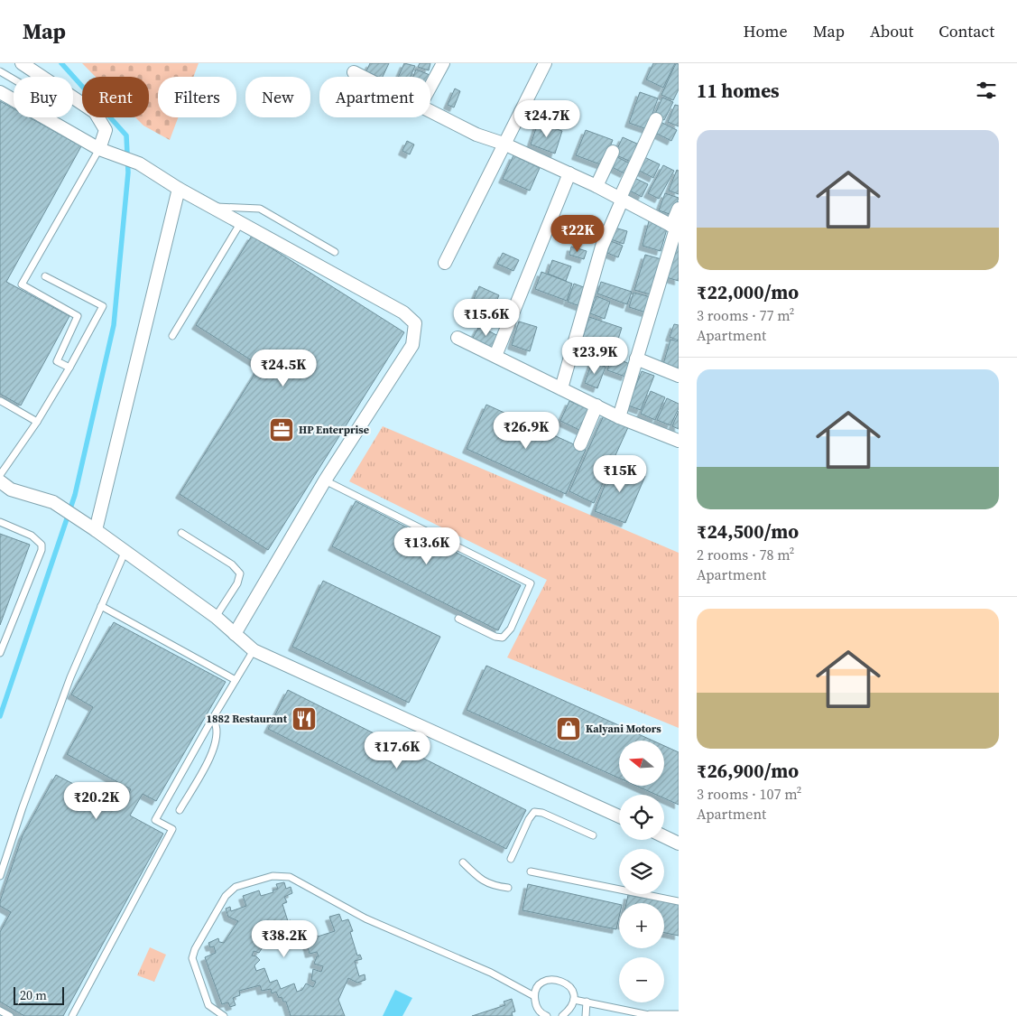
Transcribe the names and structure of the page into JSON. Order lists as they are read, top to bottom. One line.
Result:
{"places":{"office":["HP Enterprise"],"restaurant":["1882 Restaurant"],"shop":["Kalyani Motors"]},"scale_bar":"20 m","north":"left","page":{"header":"Map","nav":["Home","Map","About","Contact"],"heading":"11 homes","chip":["Buy","Rent","Filters","New","Apartment"],"price":["₹24.7K","₹22K","₹15.6K","₹23.9K","₹24.5K","₹26.9K","₹15K","₹13.6K","₹17.6K","₹20.2K","₹38.2K"],"list":[{"name":"₹22,000/mo","note":"3 rooms · 77 m² · Apartment"},{"name":"₹24,500/mo","note":"2 rooms · 78 m² · Apartment"},{"name":"₹26,900/mo","note":"3 rooms · 107 m² · Apartment"}],"map_buttons":["+","−"],"scale":"20 m"}}
